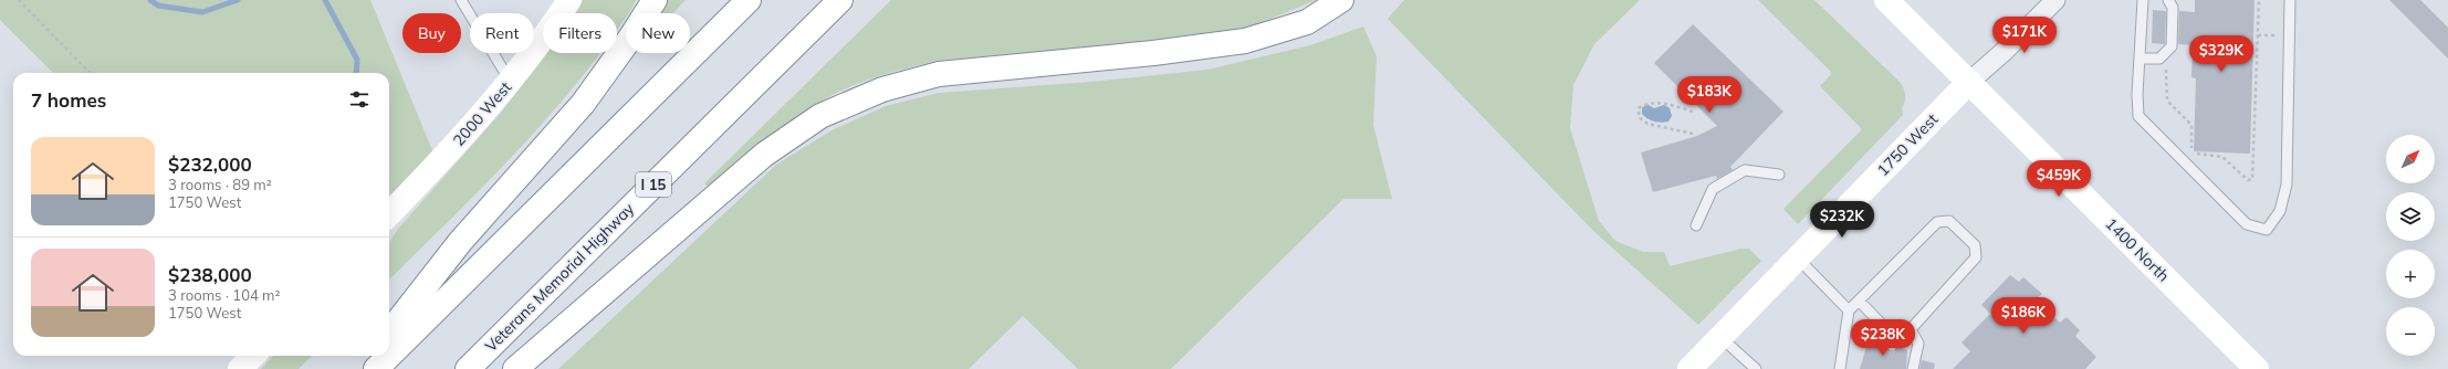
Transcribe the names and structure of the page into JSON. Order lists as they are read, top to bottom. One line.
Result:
{"streets":{"main road":["2000 West","1750 West","I 15","1400 North","Veterans Memorial Highway"]},"crossings":[["1750 West","1400 North"]],"north":"top right","page":{"chip":["Buy","Rent","Filters","New"],"price":["$171K","$329K","$183K","$459K","$232K","$186K","$238K"],"heading":"7 homes","list":[{"name":"$232,000","note":"3 rooms · 89 m² · 1750 West"},{"name":"$238,000","note":"3 rooms · 104 m² · 1750 West"}],"map_buttons":["+","−"]}}
